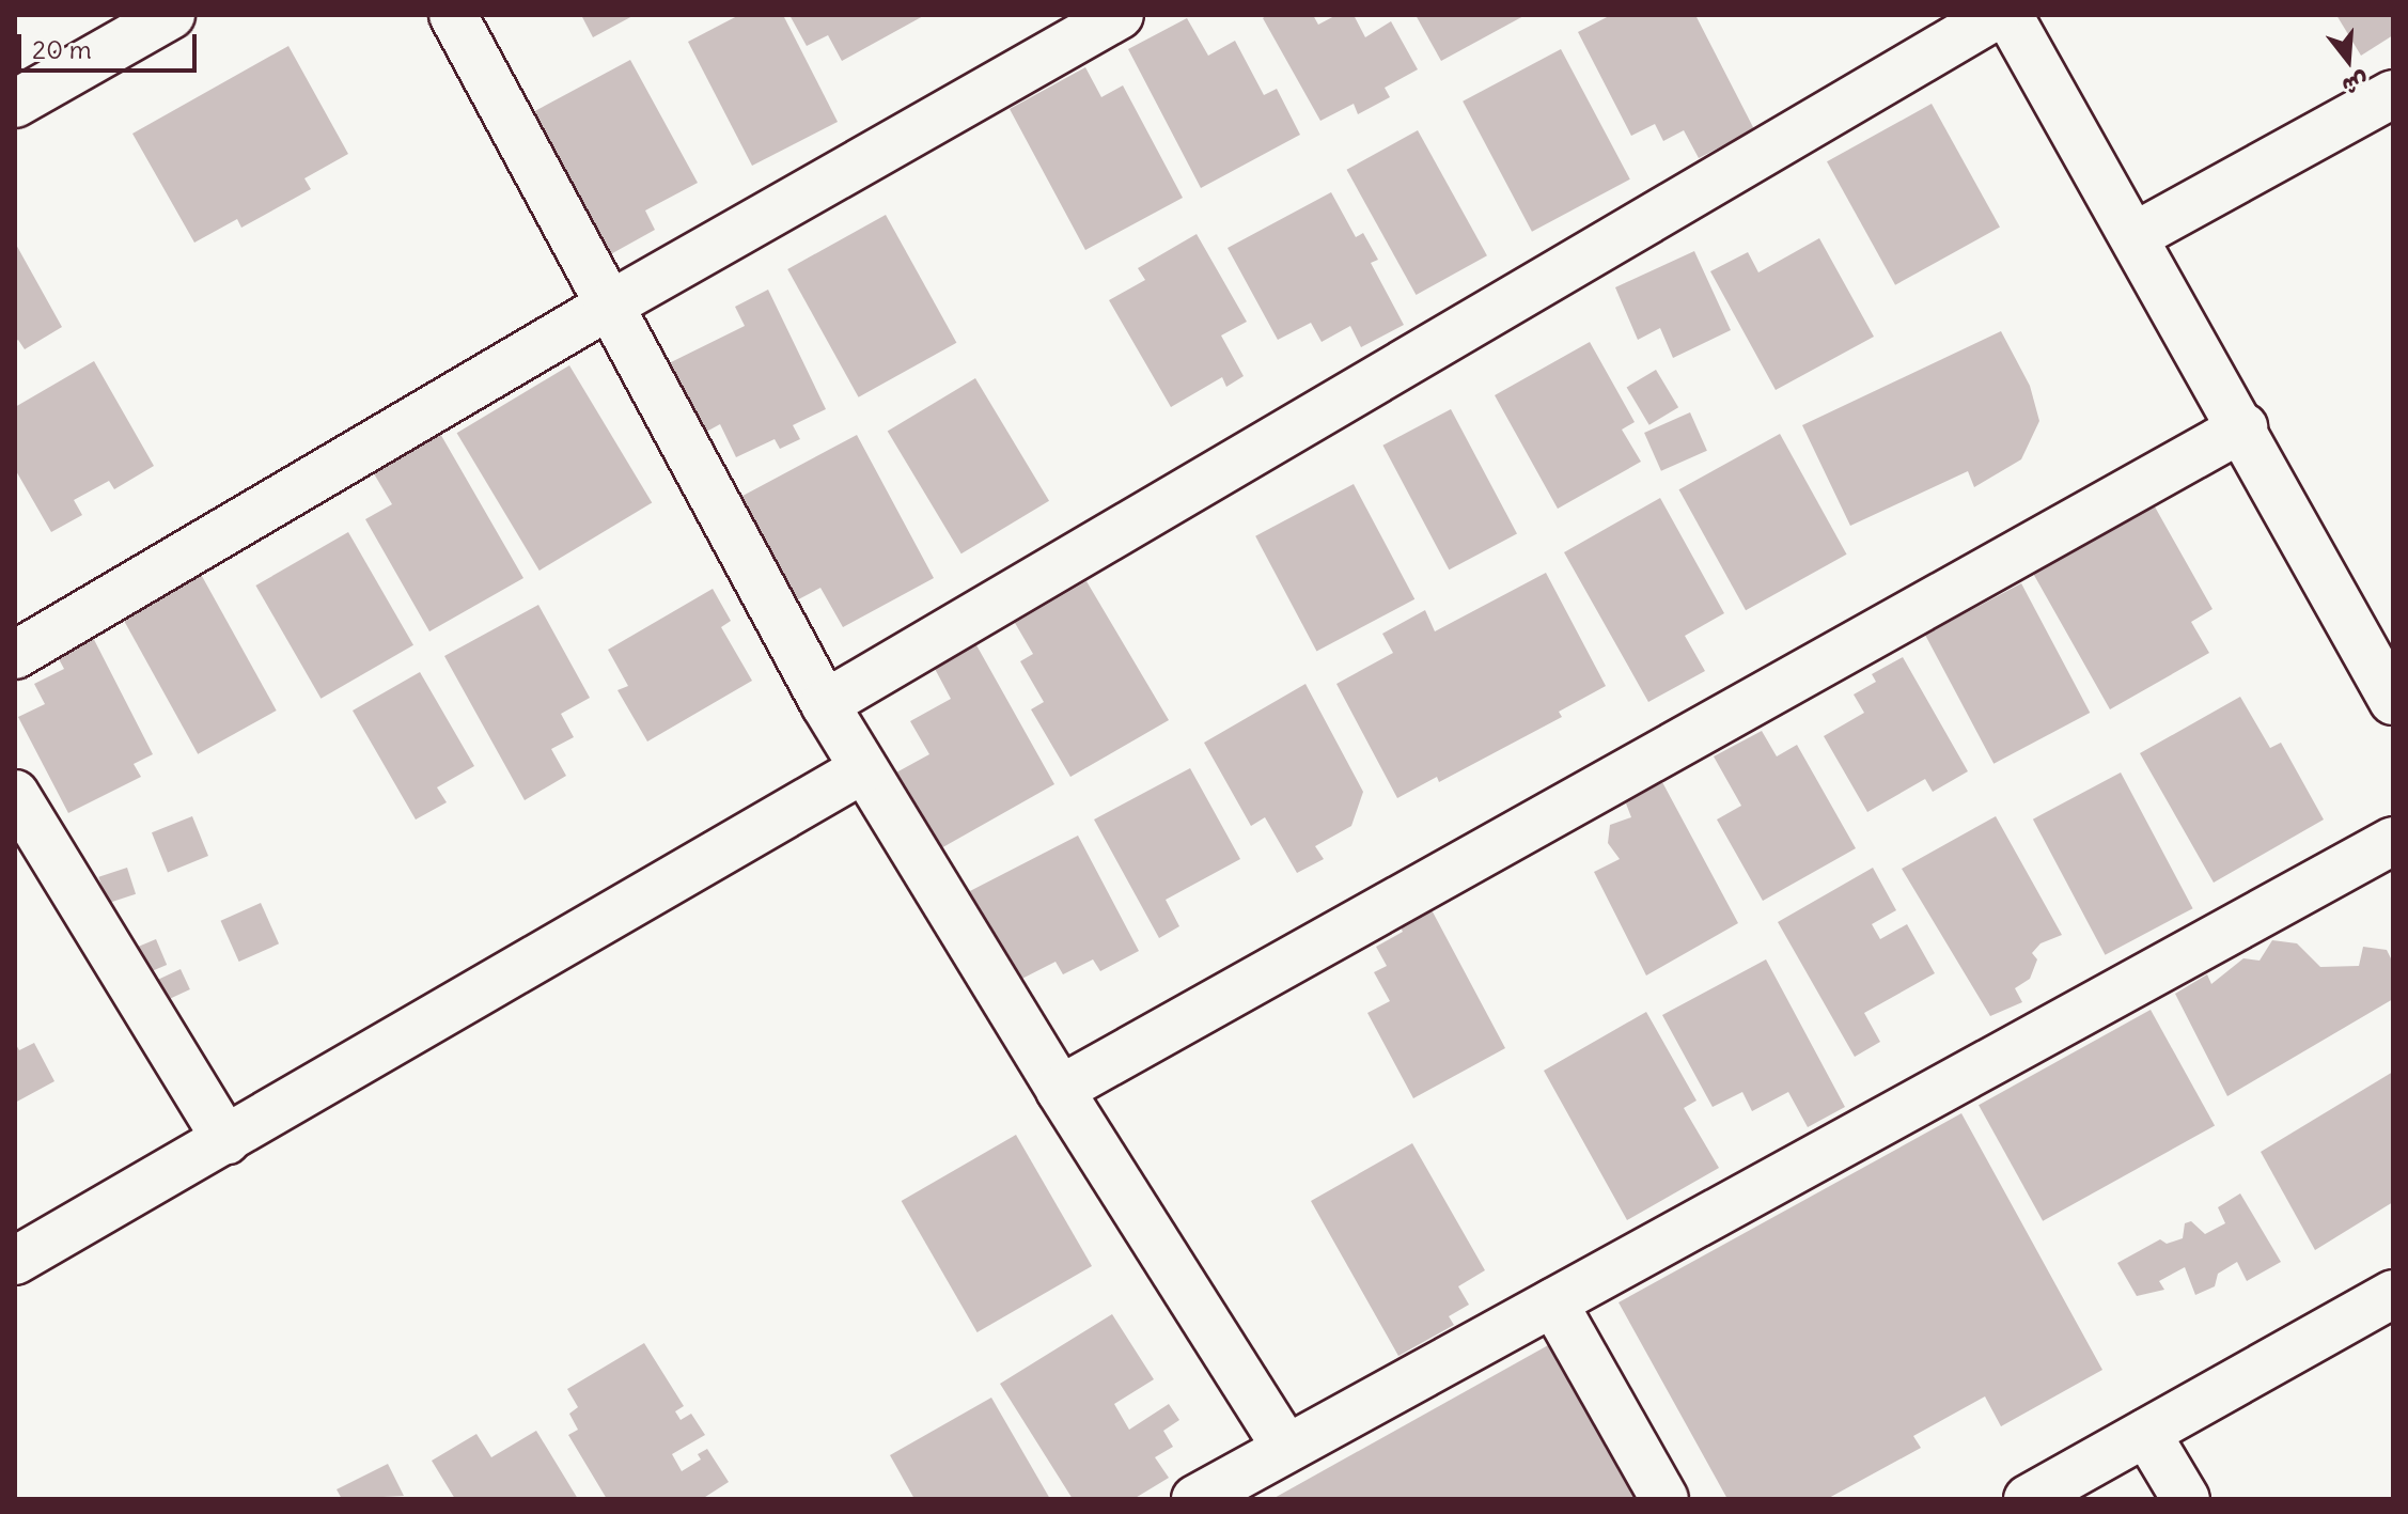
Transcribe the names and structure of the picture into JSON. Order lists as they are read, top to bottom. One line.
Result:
{"scale_bar":"20 m","north":"bottom"}
